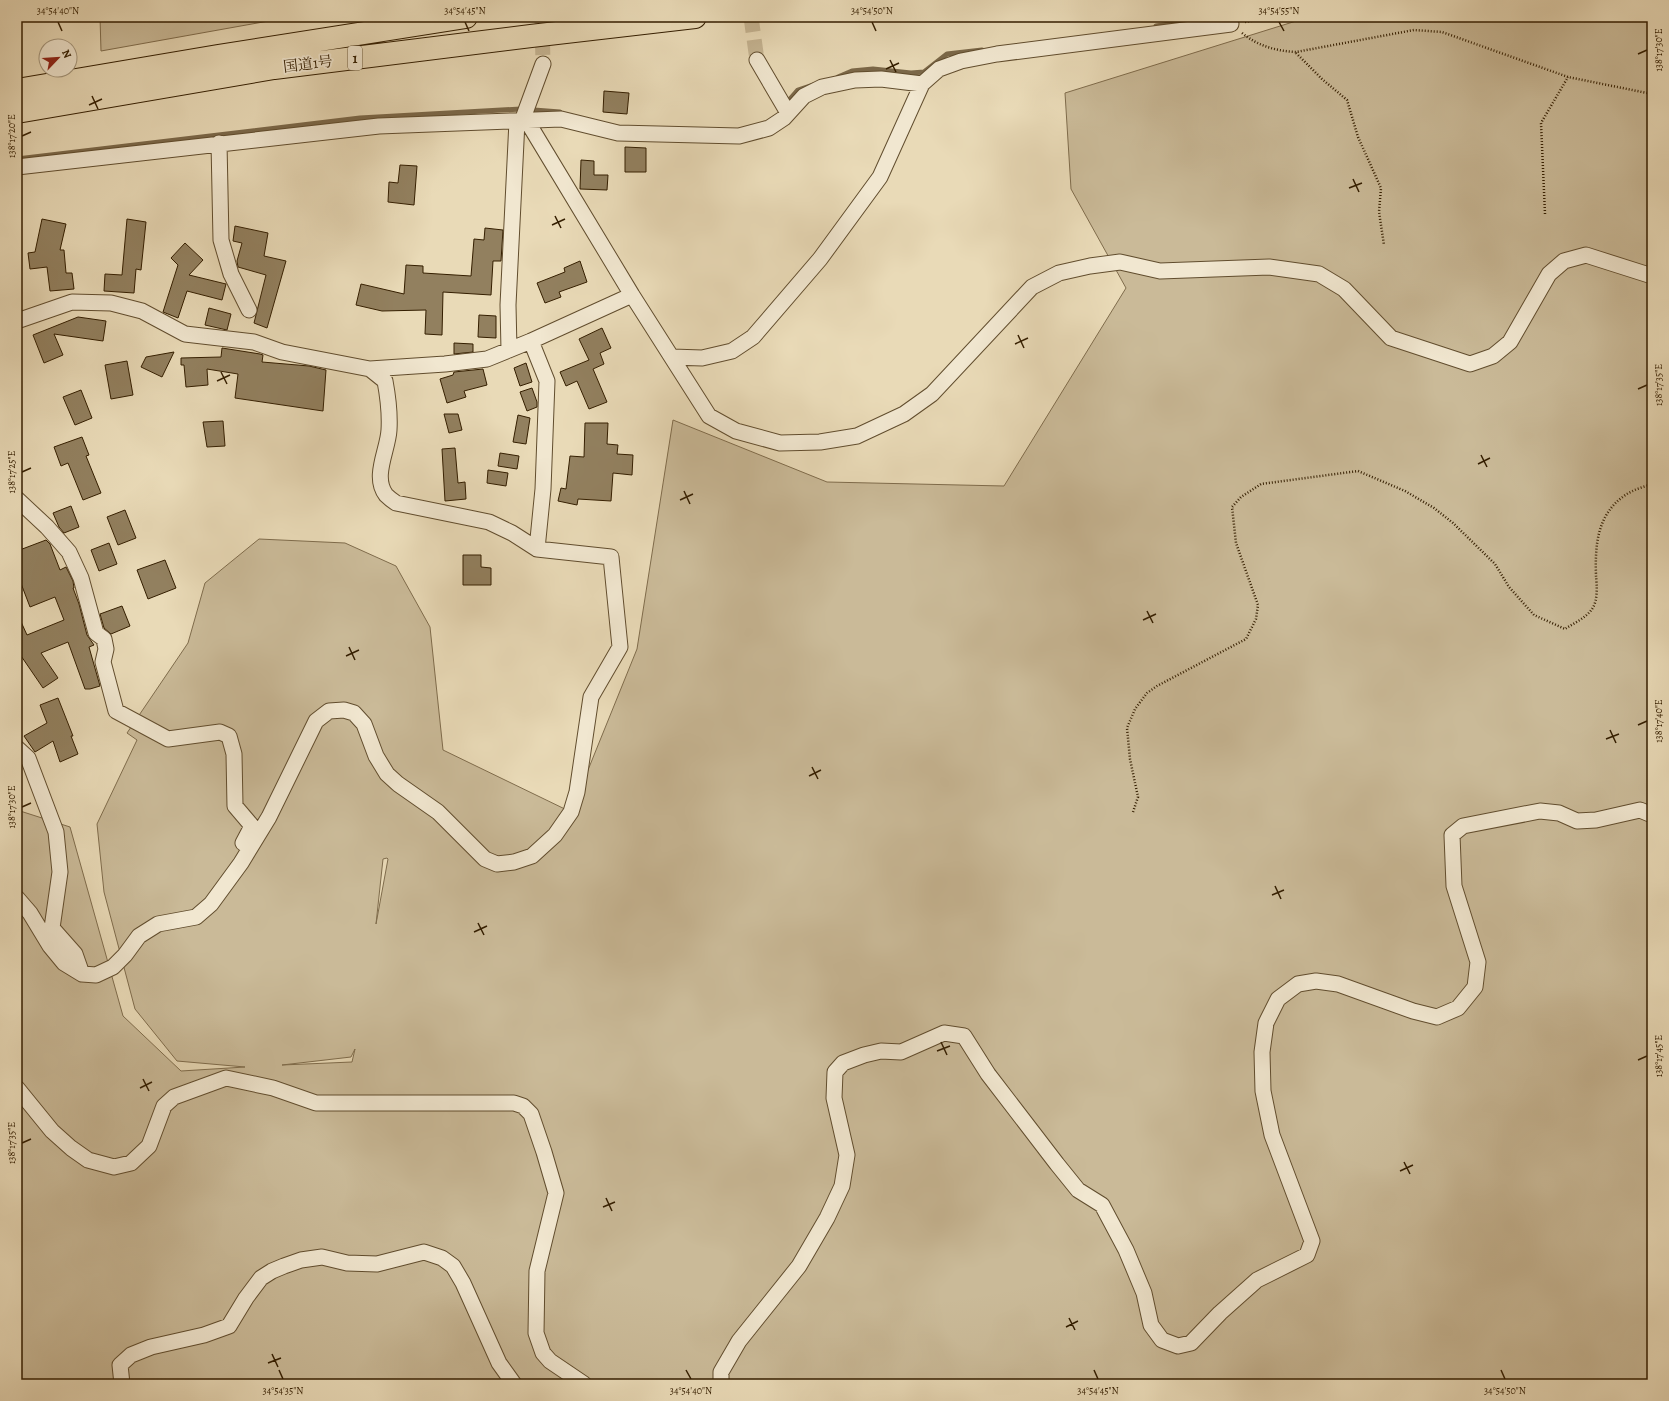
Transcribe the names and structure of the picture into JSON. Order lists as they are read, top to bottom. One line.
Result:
{"streets":{"highway":["1","国道1号"]},"north":"top right","coordinates":["34°54'40\"N","34°54'45\"N","34°54'50\"N","34°54'55\"N","138°17'30\"E","138°17'20\"E","138°17'35\"E","138°17'25\"E","138°17'40\"E","138°17'45\"E","34°54'35\"N"]}
